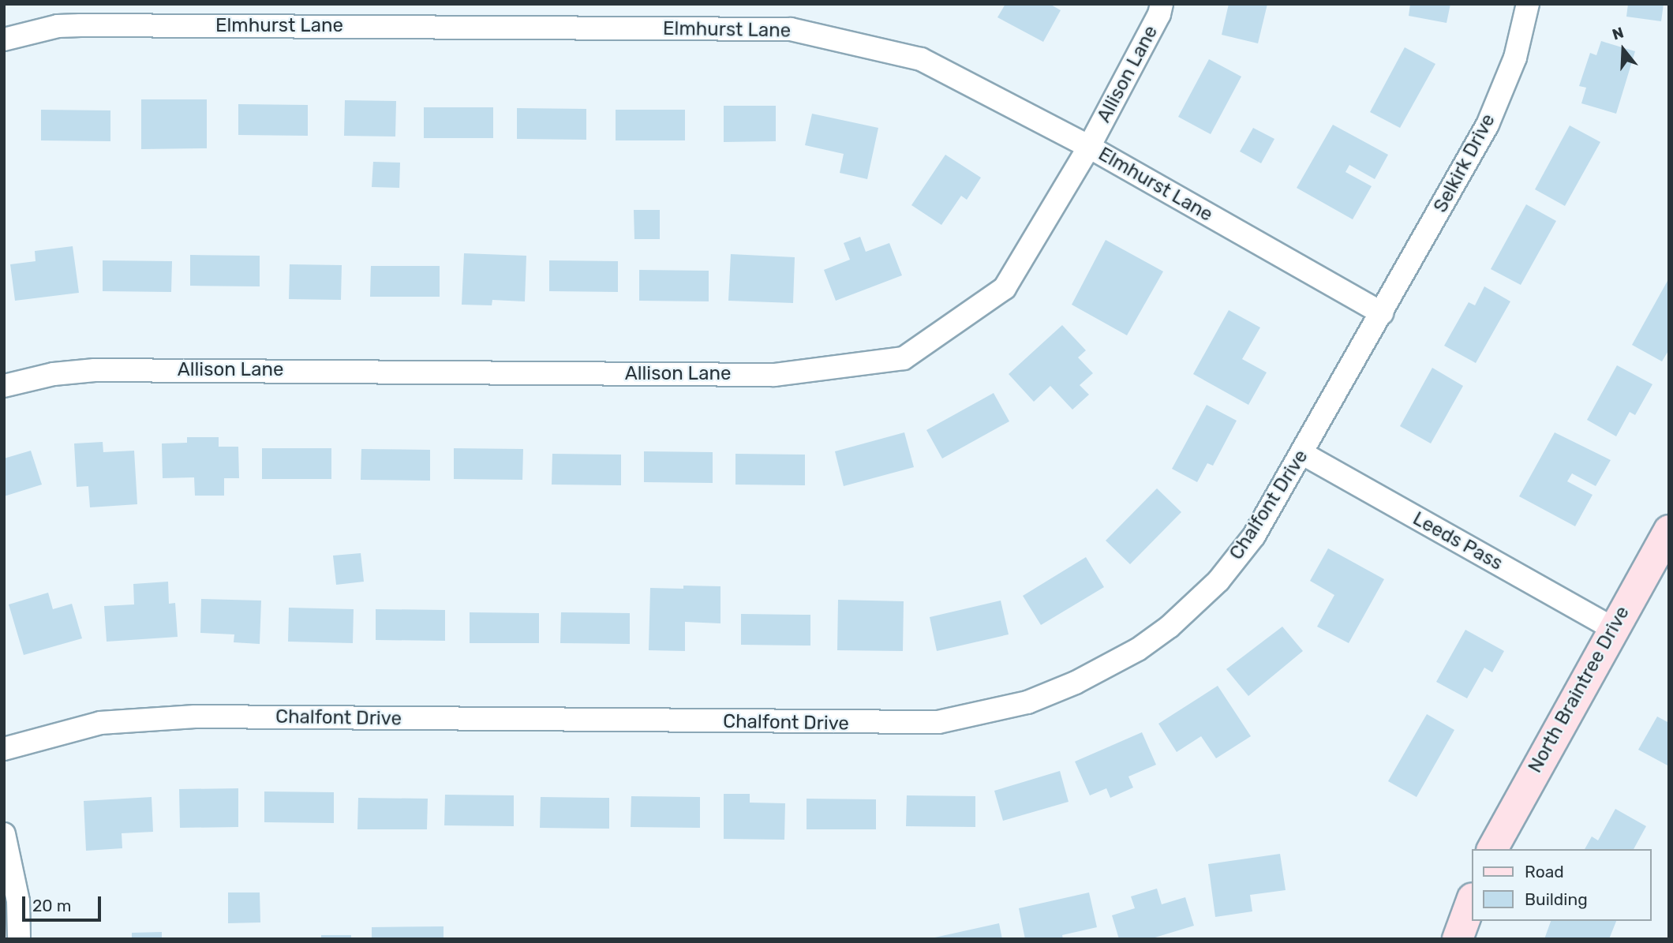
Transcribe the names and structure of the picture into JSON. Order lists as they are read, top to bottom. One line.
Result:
{"streets":{"street":["Elmhurst Lane","Allison Lane","Selkirk Drive","Chalfont Drive","Leeds Pass","North Braintree Drive"]},"crossings":[["Elmhurst Lane","Allison Lane"],["Elmhurst Lane","Selkirk Drive"],["Elmhurst Lane","Chalfont Drive"],["Selkirk Drive","Chalfont Drive"],["Chalfont Drive","Leeds Pass"],["Leeds Pass","North Braintree Drive"]],"legend":["Road","Building"],"scale_bar":"20 m","north":"top"}
